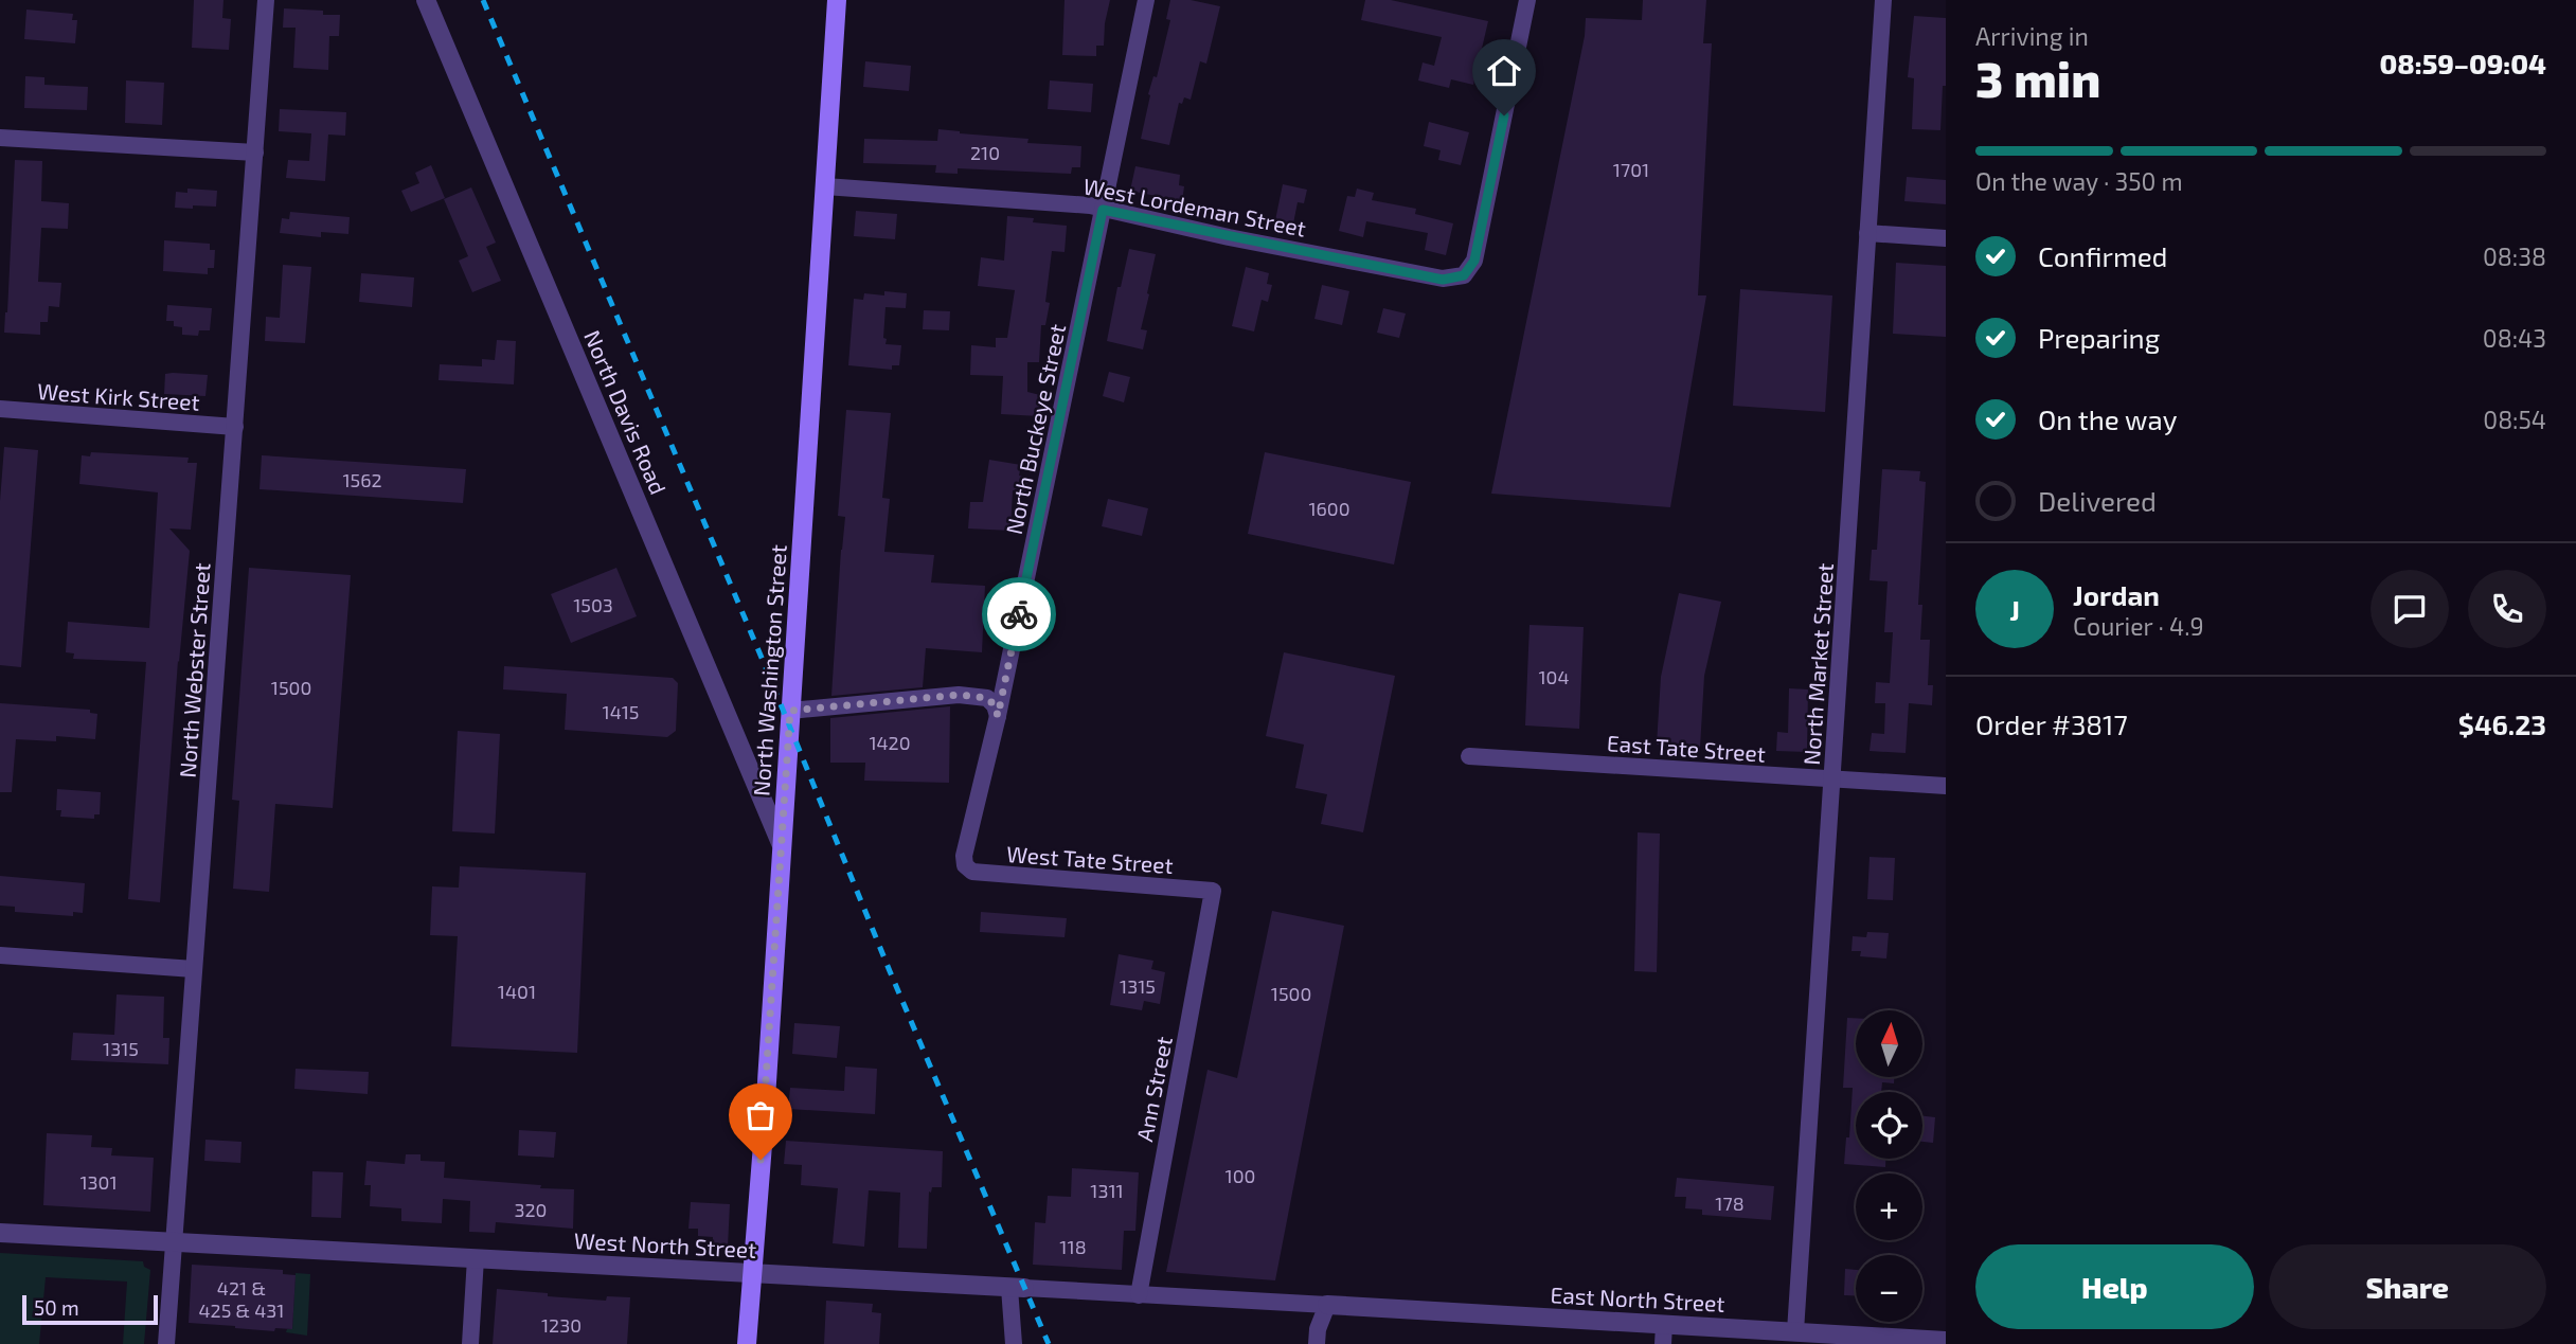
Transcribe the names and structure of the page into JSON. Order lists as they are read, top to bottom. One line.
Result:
{"streets":{"main road":["North Washington Street"],"street":["West Lordeman Street","West Kirk Street","North Davis Road","North Buckeye Street","North Market Street","North Webster Street","East Tate Street","West Tate Street","Ann Street","West North Street","East North Street"]},"crossings":[["West Lordeman Street","North Buckeye Street"],["West Lordeman Street","North Washington Street"],["West Kirk Street","North Webster Street"],["North Davis Road","North Washington Street"],["North Buckeye Street","West Tate Street"],["North Market Street","East Tate Street"],["North Market Street","East North Street"],["North Webster Street","West North Street"],["North Washington Street","West North Street"],["West Tate Street","Ann Street"],["Ann Street","West North Street"],["West North Street","East North Street"]],"house_numbers":["210","1701","1562","1600","1503","104","1500","1415","1420","1315","1401","1500","1315","100","1301","1311","178","320","118","421 & 425 & 431","1230"],"scale_bar":"50 m","north":"top","page":{"heading":["3 min","Arriving in","08:59–09:04"],"panel":["Jordan","Courier · 4.9","Order #3817","$46.23"],"bar":"On the way · 350 m","list":[["Confirmed","08:38"],["Preparing","08:43"],["On the way","08:54"],"Delivered"],"round":"J","map_buttons":["+","−"],"buttons":["Help","Share"],"scale":"50 m"}}
